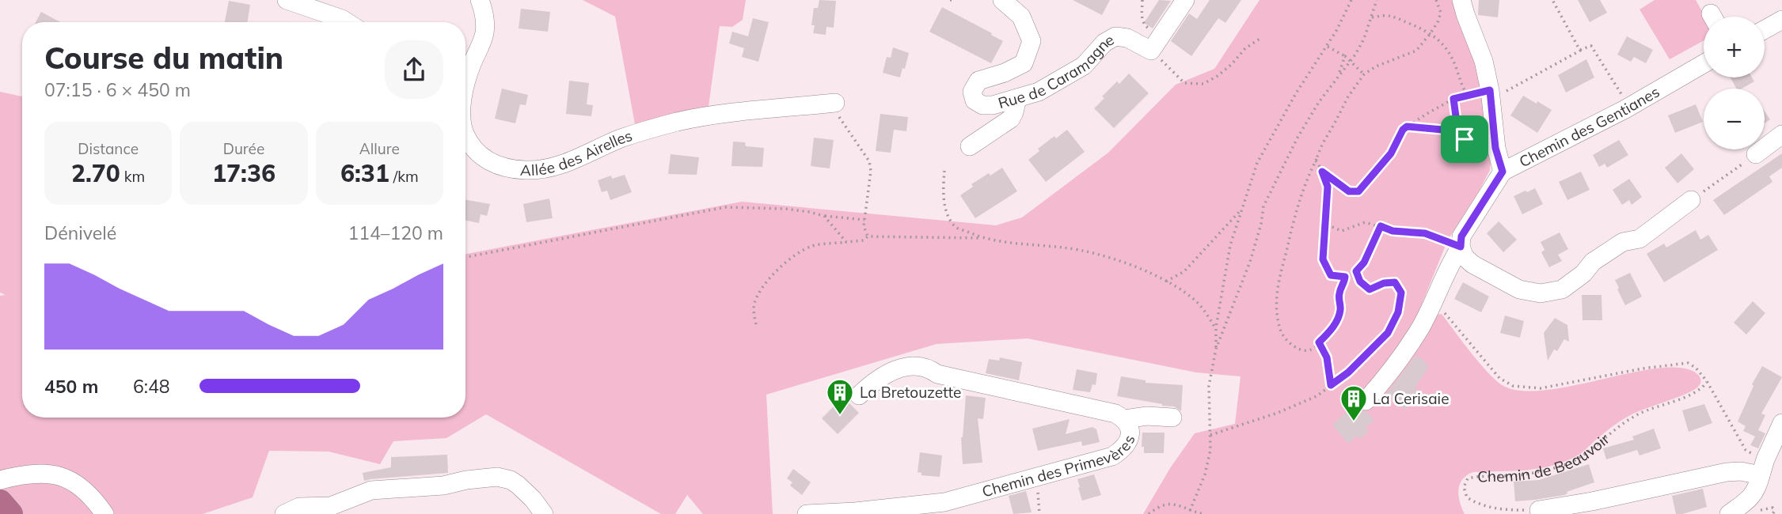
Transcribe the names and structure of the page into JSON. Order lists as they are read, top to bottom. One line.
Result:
{"streets":{"street":["Rue de Caramagne","Chemin des Gentianes","Allée des Airelles","Chemin des Primevères"],"path":["Chemin de Beauvoir"]},"places":{"building":["La Bretouzette","La Cerisaie"]},"page":{"map_buttons":["+","−"],"heading":["Course du matin","07:15 · 6 × 450 m"],"stats":[["Distance","2.70 km"],["Durée","17:36"],["Allure","6:31 /km"]],"chart":["Dénivelé","114–120 m"],"list":[{"name":"450 m","note":"6:48"}]}}
